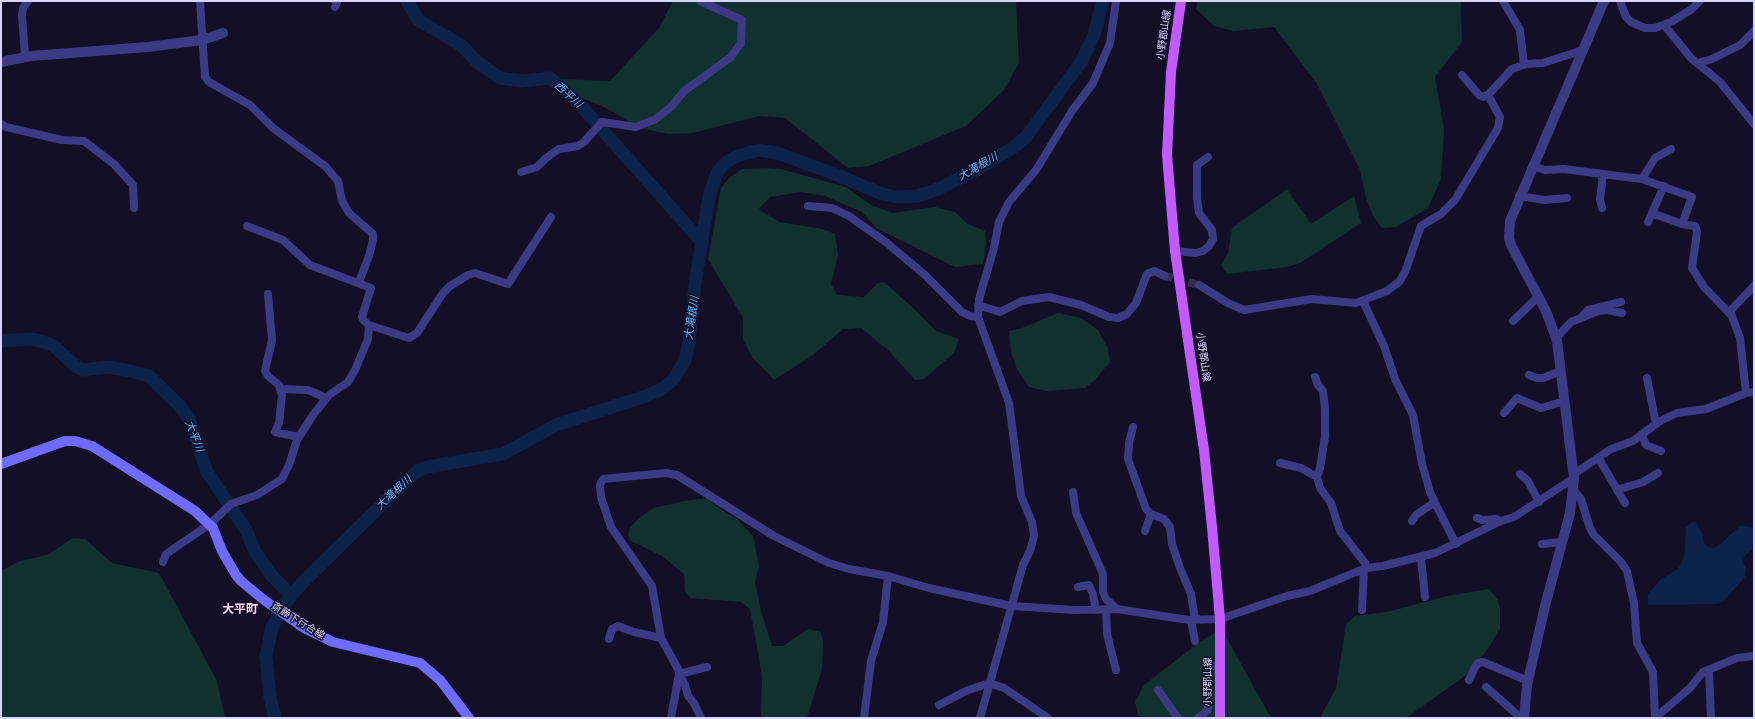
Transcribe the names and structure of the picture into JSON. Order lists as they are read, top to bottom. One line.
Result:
{"streets":{"main road":["小野郡山線","斎藤下行合線"]},"districts":["大平町"],"water":["西平川","大滝根川","大平川"]}
